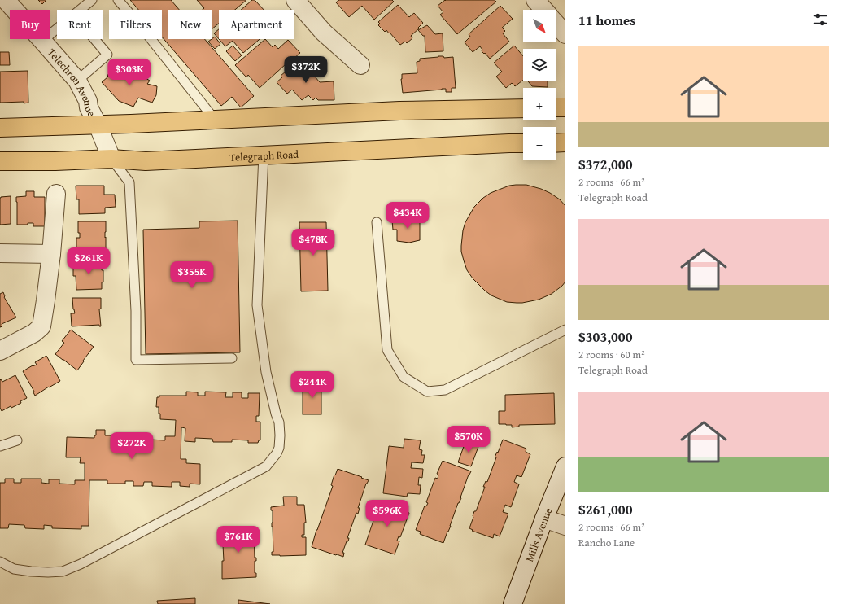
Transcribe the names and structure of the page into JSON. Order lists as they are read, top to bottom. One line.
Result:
{"streets":{"main road":["Telegraph Road"],"street":["Telechron Avenue","Mills Avenue"]},"crossings":[["Telechron Avenue","Telegraph Road"]],"north":"bottom right","page":{"heading":"11 homes","map_buttons":["+","−"],"chip":["Buy","Rent","Filters","New","Apartment"],"list":[{"name":"$372,000","note":"2 rooms · 66 m² · Telegraph Road"},{"name":"$303,000","note":"2 rooms · 60 m² · Telegraph Road"},{"name":"$261,000","note":"2 rooms · 66 m² · Rancho Lane"}],"price":["$372K","$303K","$434K","$478K","$261K","$355K","$244K","$570K","$272K","$596K","$761K"]}}
